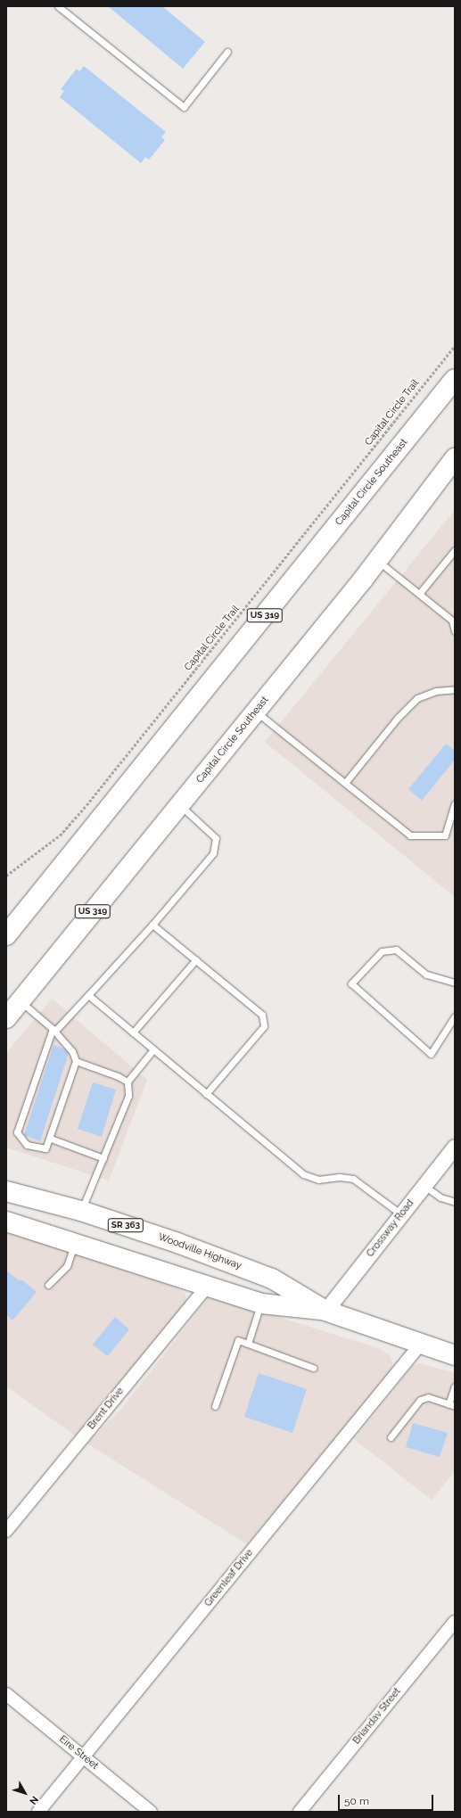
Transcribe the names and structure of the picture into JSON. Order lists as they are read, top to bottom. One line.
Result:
{"streets":{"main road":["Capital Circle Southeast","US 319","SR 363","Woodville Highway"],"street":["Crossway Road","Brent Drive","Greenleaf Drive","Briandav Street","Eire Street"],"path":["Capital Circle Trail"]},"crossings":[["Crossway Road","Woodville Highway"],["Woodville Highway","Brent Drive"],["Woodville Highway","Greenleaf Drive"],["Greenleaf Drive","Eire Street"]],"scale_bar":"50 m","north":"bottom right"}
